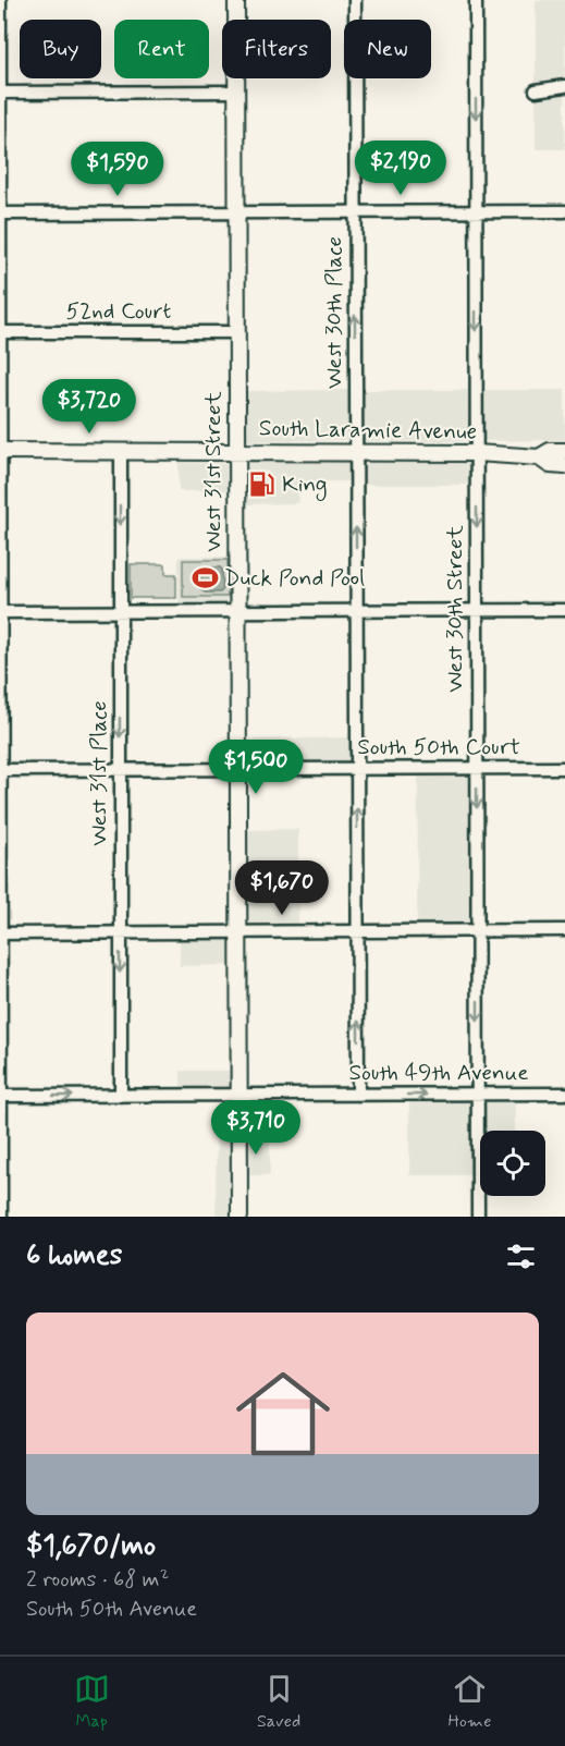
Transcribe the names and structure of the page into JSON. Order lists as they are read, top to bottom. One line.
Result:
{"streets":{"main road":["South Laramie Avenue","West 31st Street"],"street":["52nd Court","West 30th Place","West 30th Street","South 50th Court","West 31st Place","South 49th Avenue"]},"crossings":[["52nd Court","West 31st Street"],["West 30th Place","South Laramie Avenue"],["West 30th Place","South 50th Court"],["West 30th Place","South 49th Avenue"],["South Laramie Avenue","West 31st Street"],["South Laramie Avenue","West 30th Street"],["South Laramie Avenue","West 31st Place"],["West 31st Street","South 50th Court"],["West 31st Street","South 49th Avenue"],["West 30th Street","South 50th Court"],["West 30th Street","South 49th Avenue"],["South 50th Court","West 31st Place"],["West 31st Place","South 49th Avenue"]],"one_way":["West 30th Place","West 30th Street","West 31st Place","South 49th Avenue"],"places":{"fuel station":["King"],"sports":["Duck Pond Pool"]},"page":{"chip":["Buy","Rent","Filters","New"],"price":["$2,190","$1,590","$3,720","$1,500","$1,670","$3,710"],"heading":"6 homes","list":[{"name":"$1,670/mo","note":"2 rooms · 68 m² · South 50th Avenue"}],"tabs":["Map","Saved","Home"]}}
